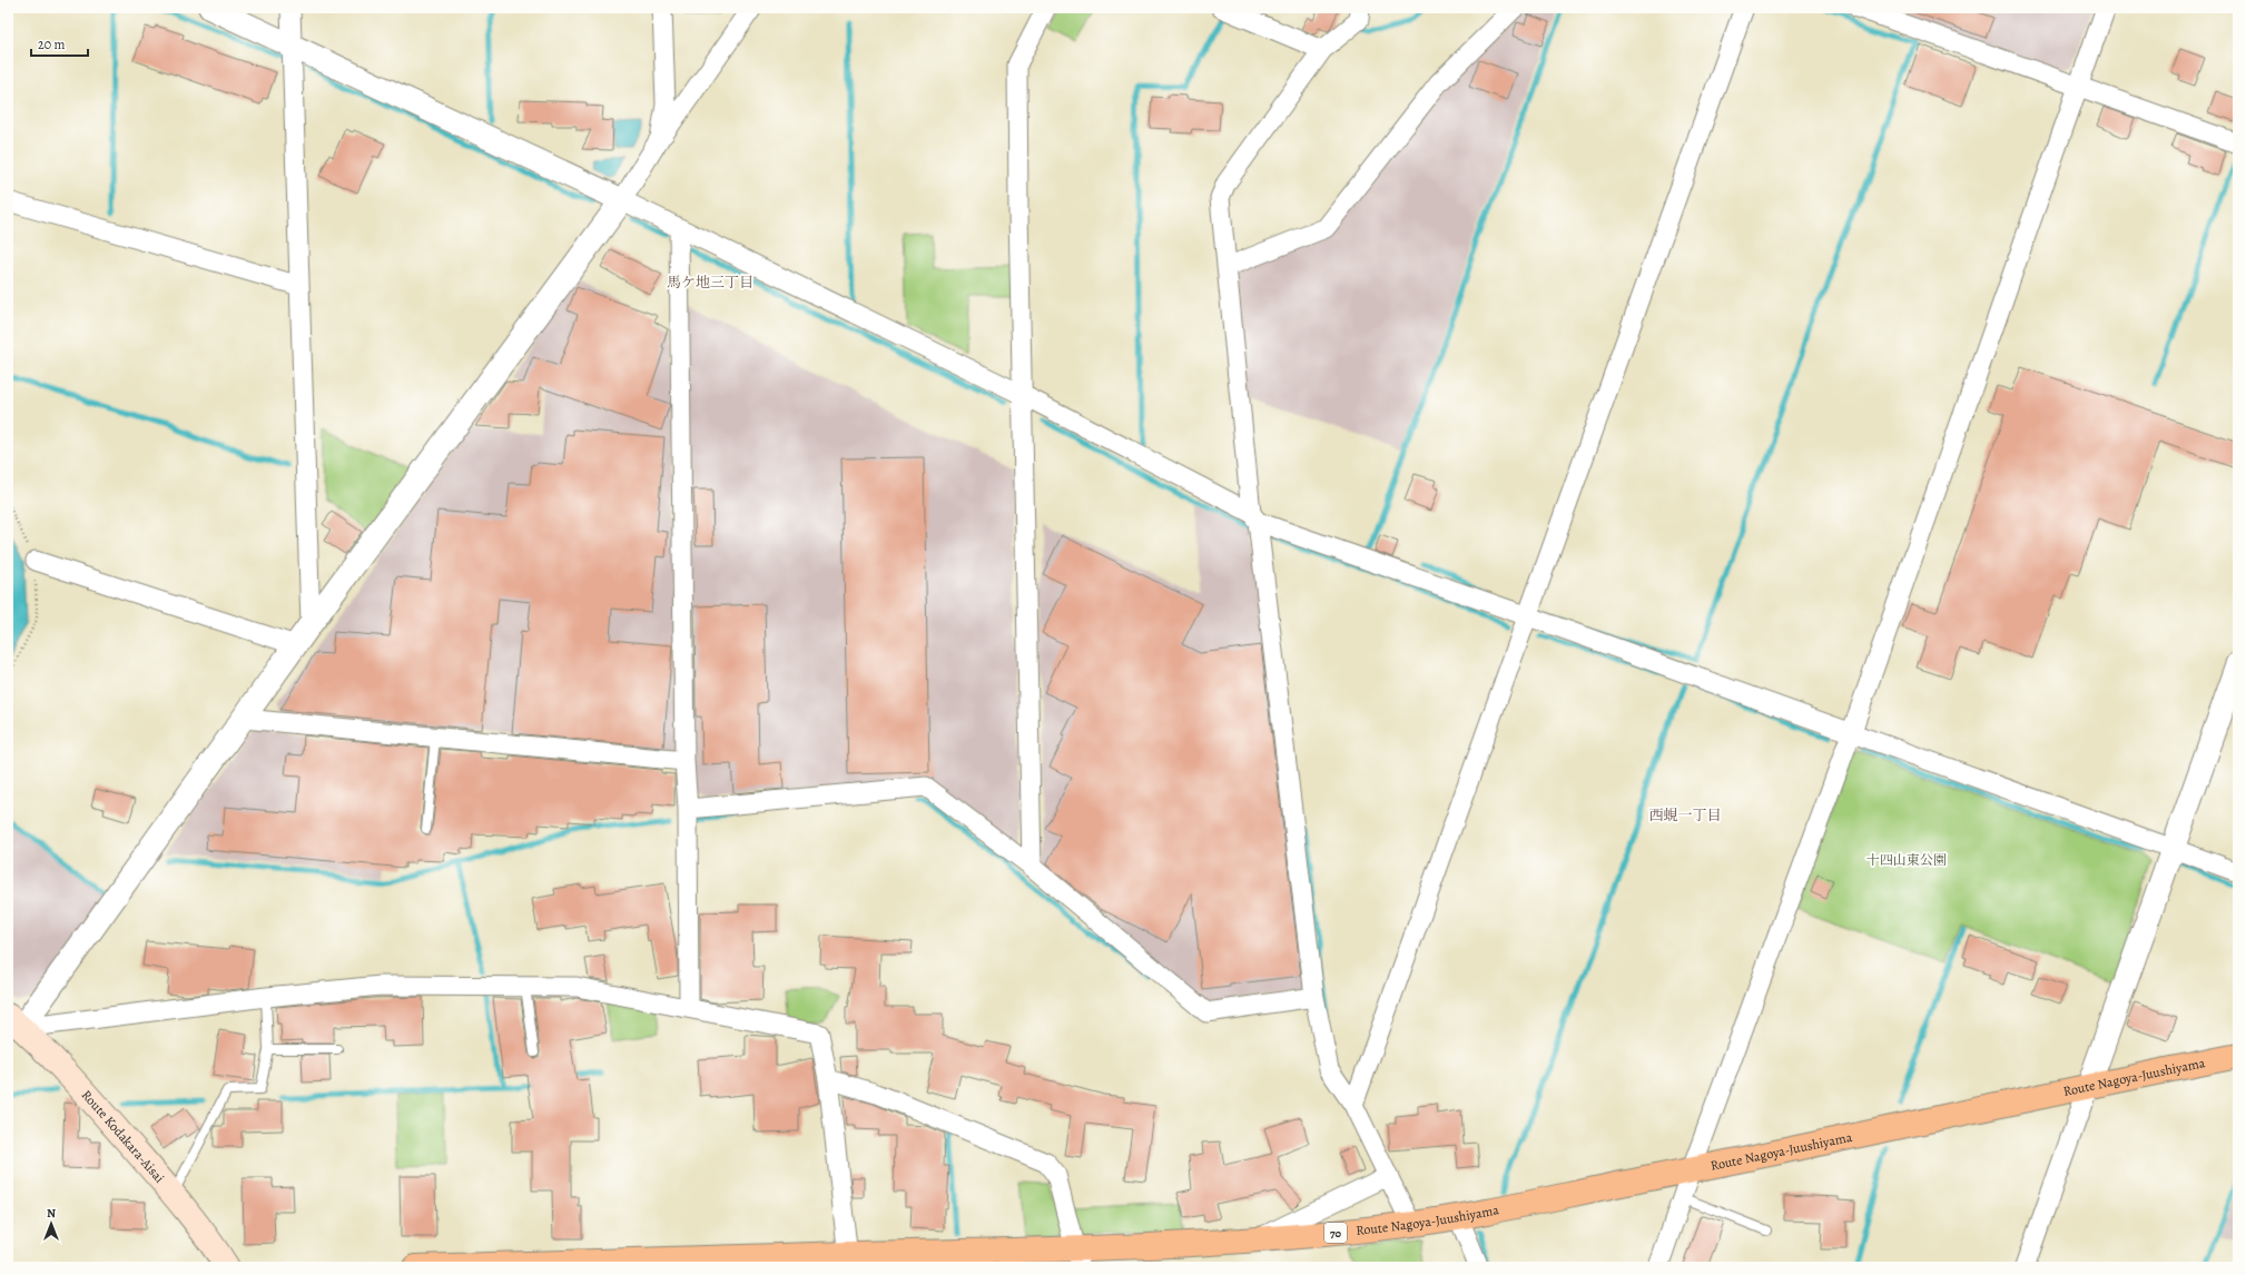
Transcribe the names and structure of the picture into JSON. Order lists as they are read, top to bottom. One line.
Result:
{"streets":{"main road":["Route Nagoya-Juushiyama","Route Kodakara-Aisai","70"]},"districts":["馬ケ地三丁目","西蜆一丁目"],"parks":["十四山東公園"],"scale_bar":"20 m","north":"top"}
